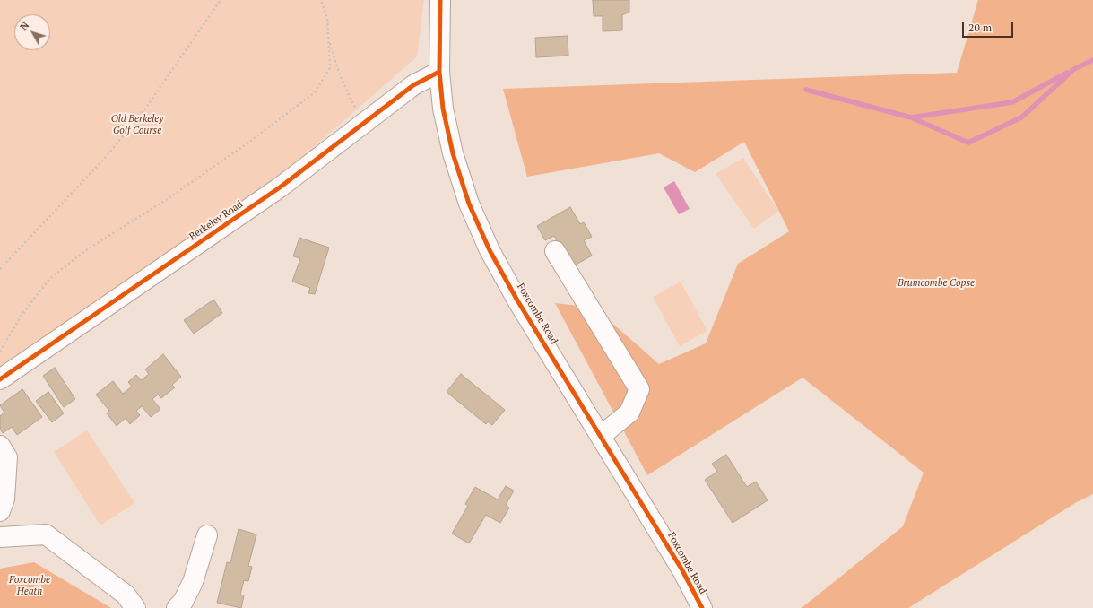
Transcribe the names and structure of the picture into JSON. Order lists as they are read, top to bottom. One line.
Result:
{"streets":{"street":["Berkeley Road","Foxcombe Road"]},"crossings":[["Berkeley Road","Foxcombe Road"]],"parks":["Old Berkeley Golf Course","Brumcombe Copse","Foxcombe Heath"],"scale_bar":"20 m","north":"top left"}
